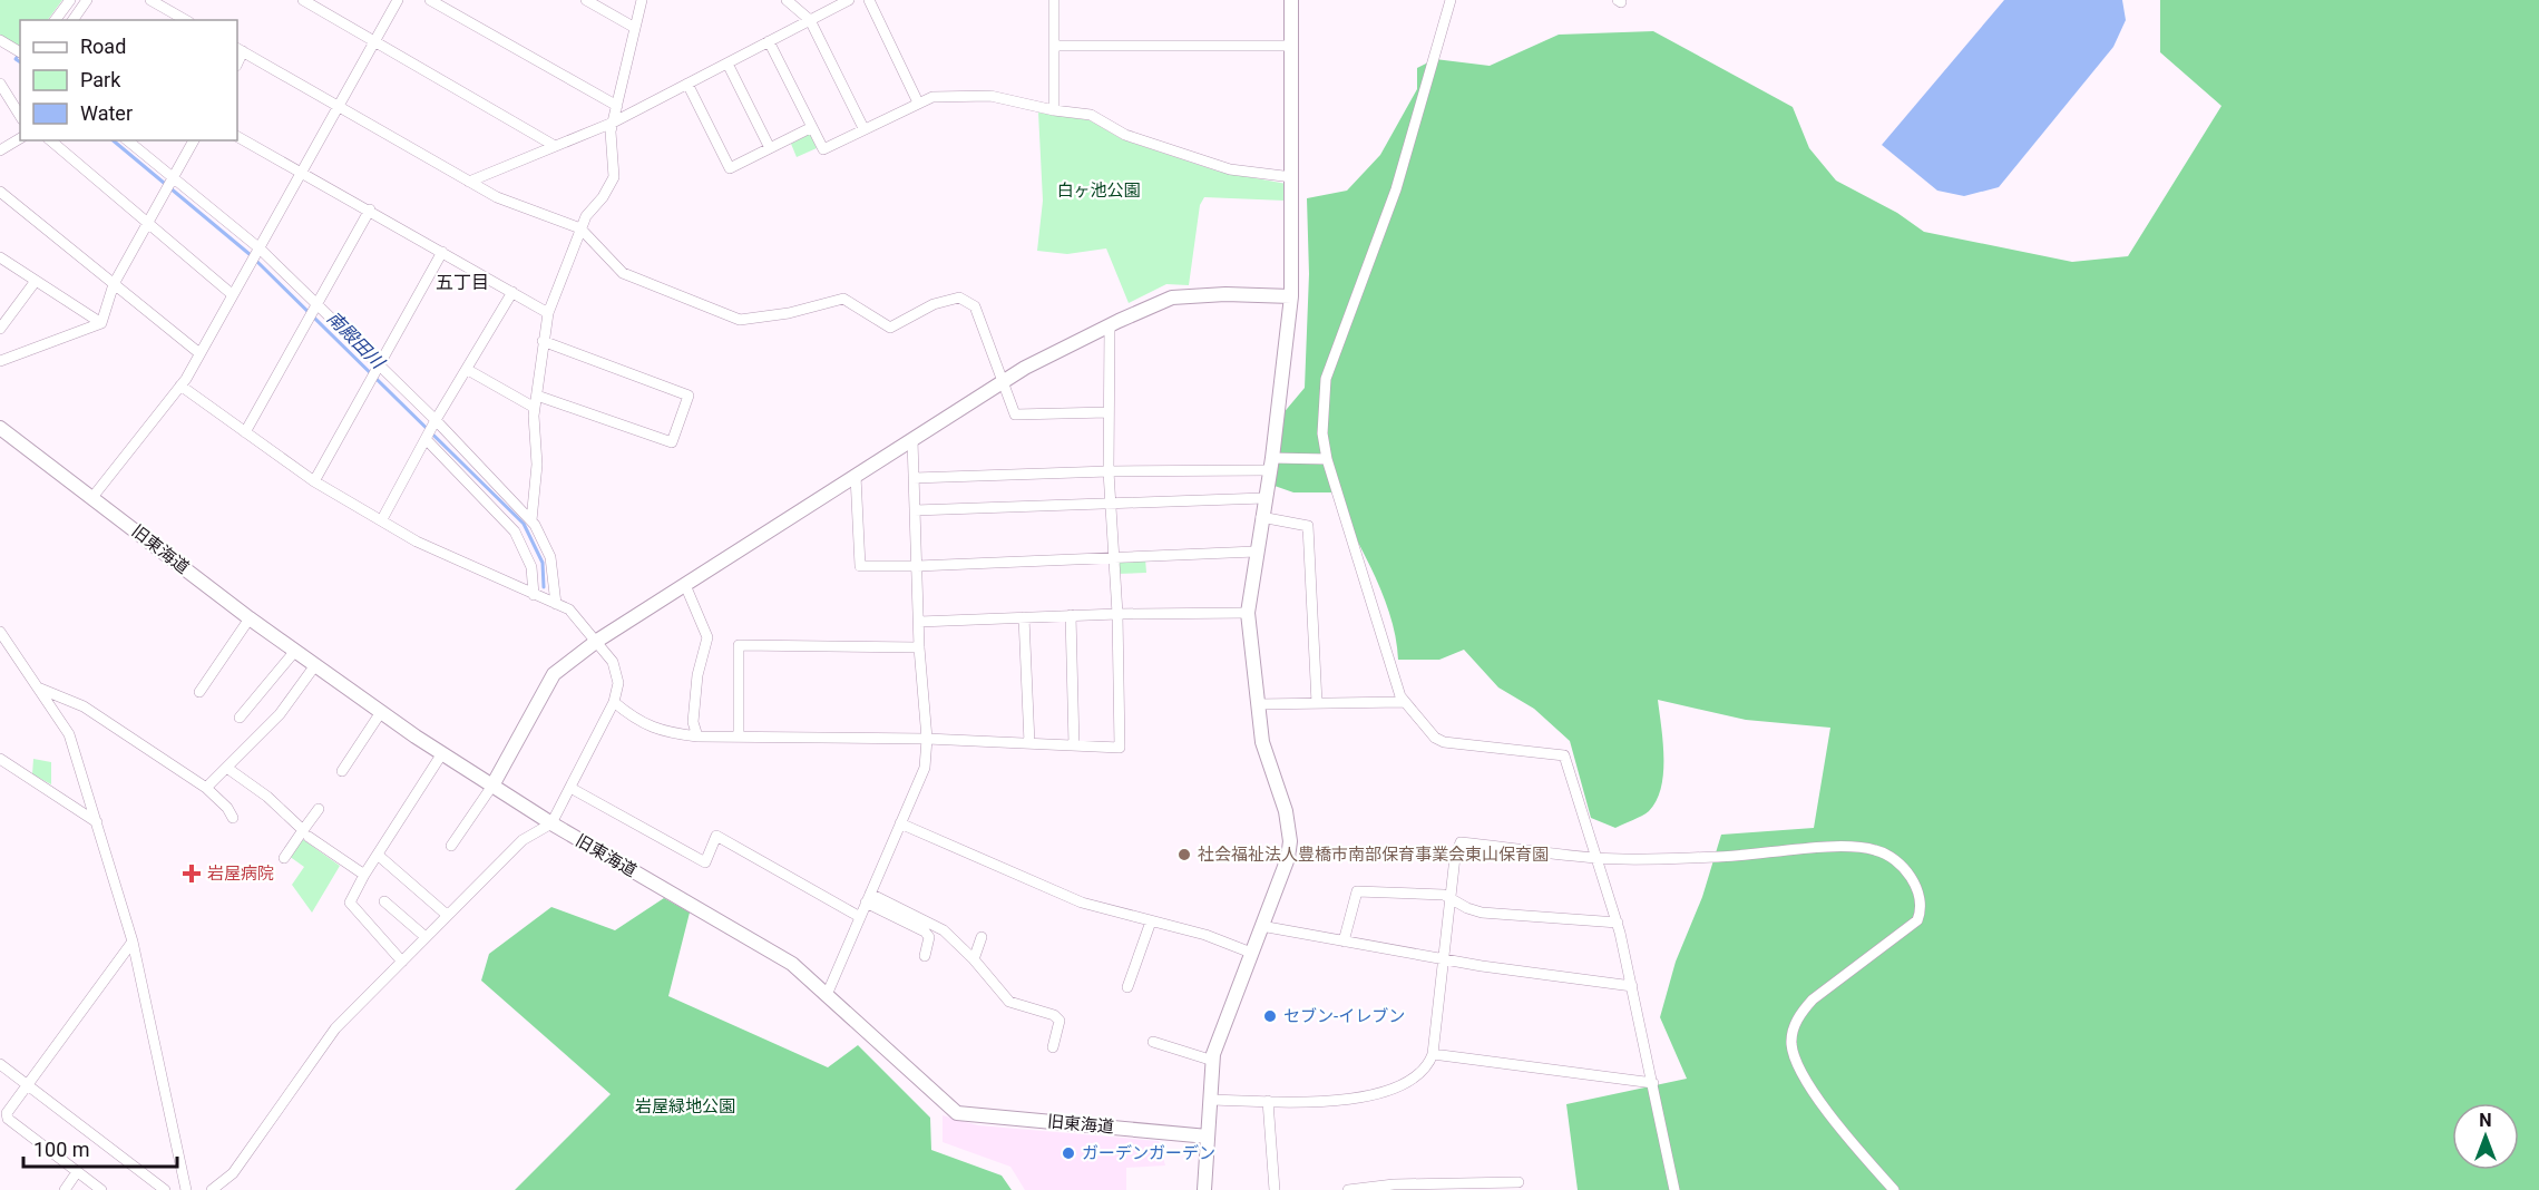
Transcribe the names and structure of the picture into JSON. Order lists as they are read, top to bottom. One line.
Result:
{"streets":{"street":["旧東海道"]},"districts":["五丁目"],"water":["南殿田川"],"parks":["白ヶ池公園","岩屋緑地公園"],"places":{"other":["社会福祉法人豊橋市南部保育事業会東山保育園","セブン-イレブン","ガーデンガーデン"],"health":["岩屋病院"]},"legend":["Road","Park","Water"],"scale_bar":"100 m","north":"top"}
